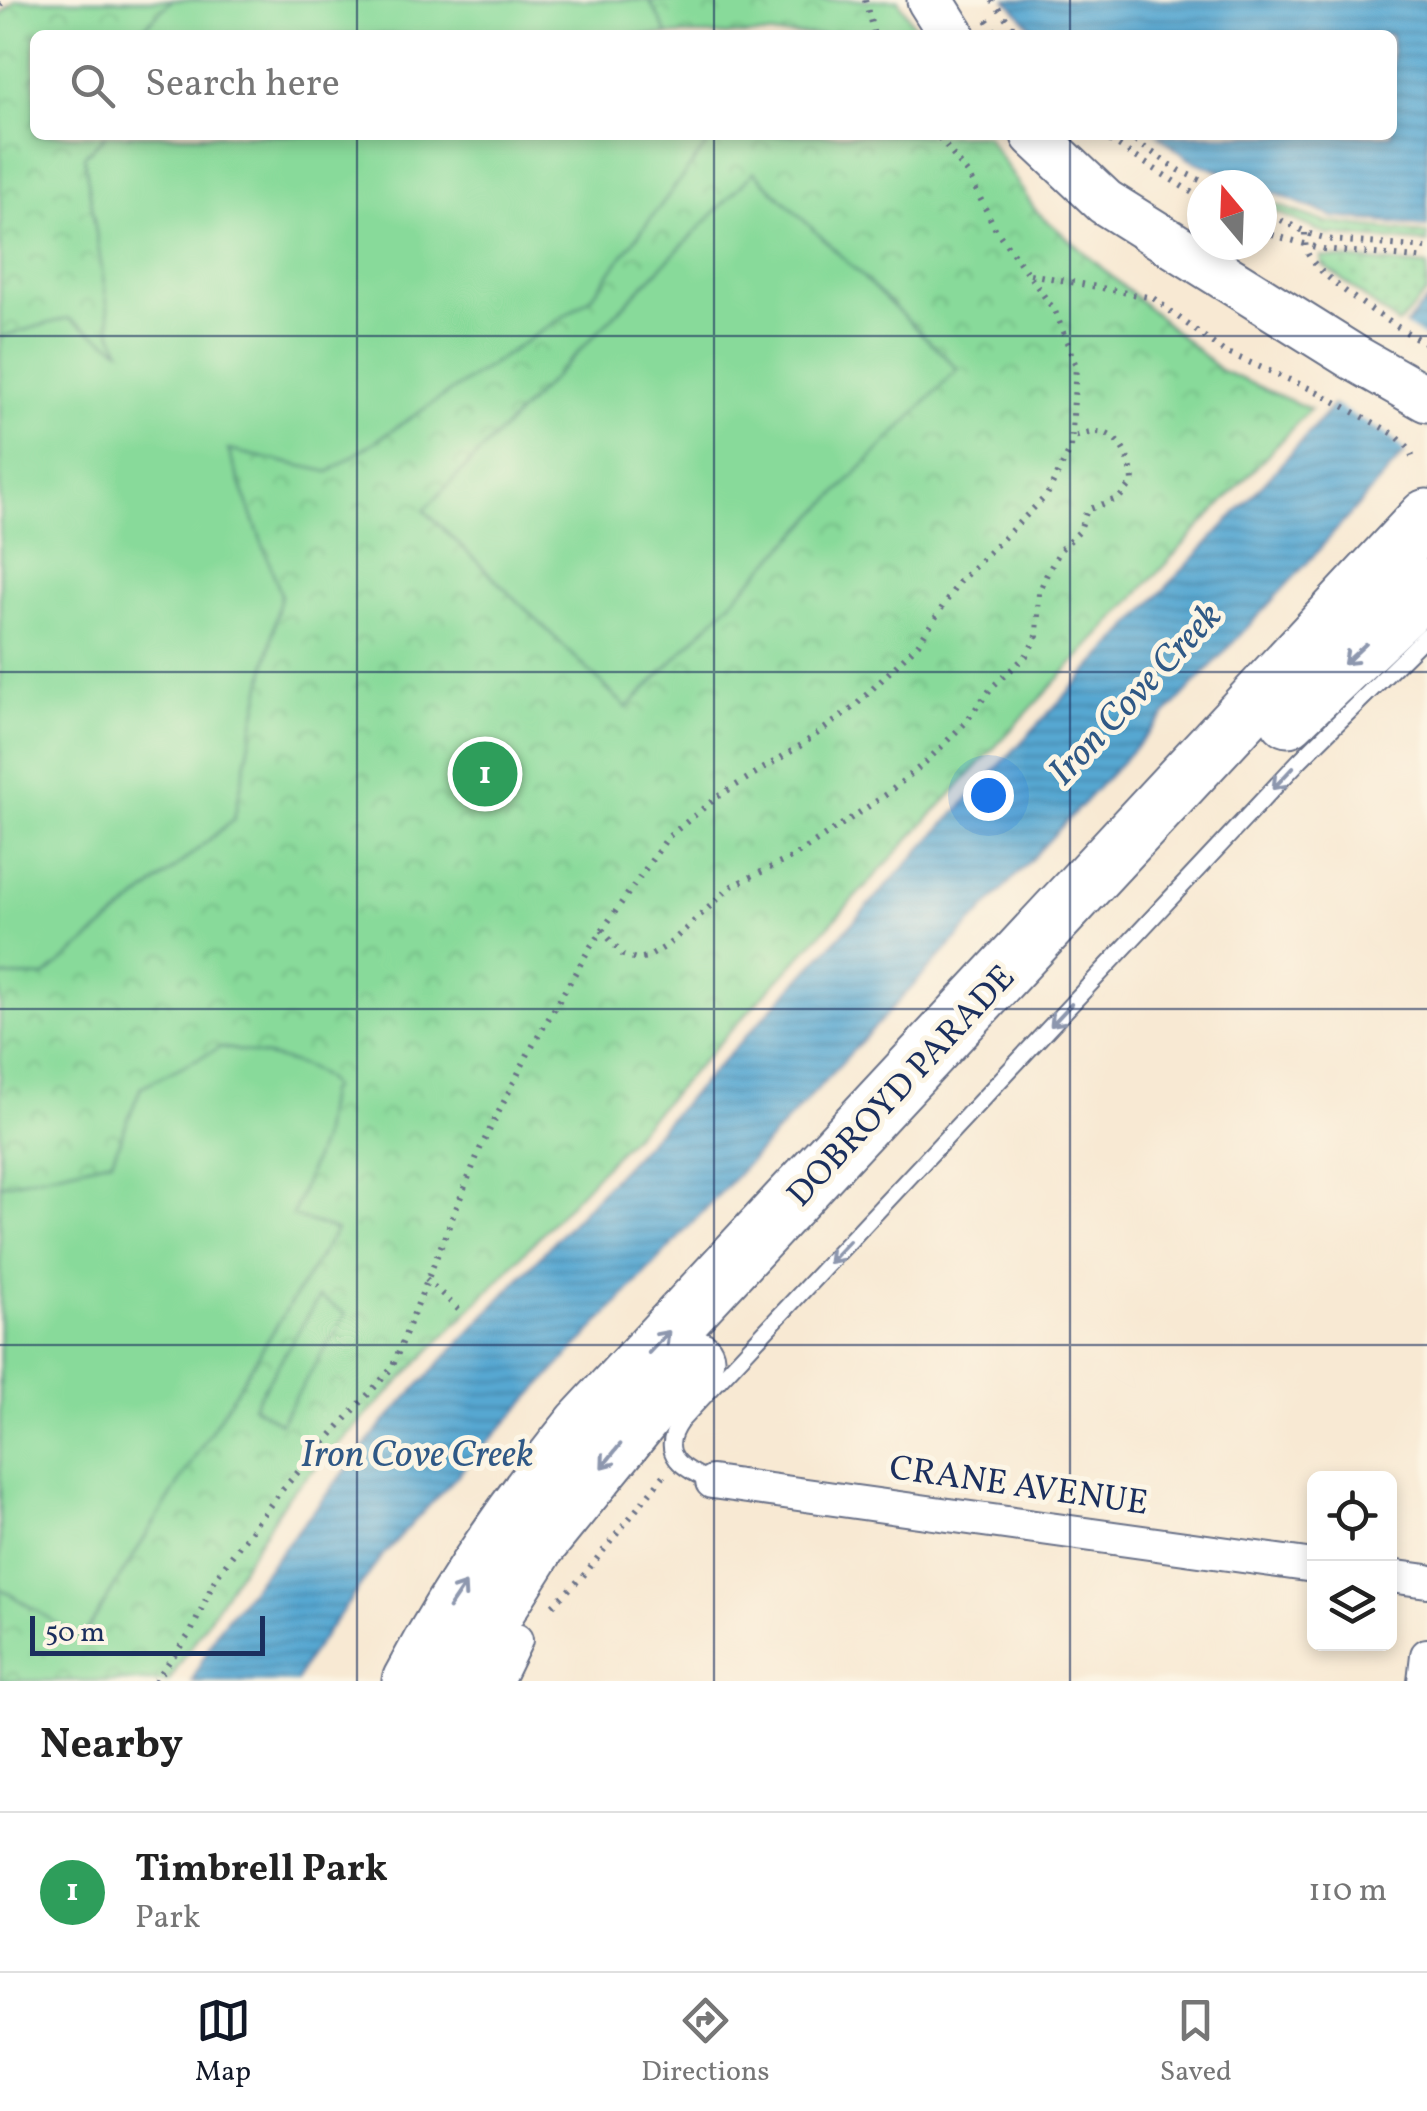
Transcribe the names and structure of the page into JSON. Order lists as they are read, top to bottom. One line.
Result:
{"streets":{"highway":["DOBROYD PARADE"],"street":["CRANE AVENUE"]},"water":["Iron Cove Creek"],"scale_bar":"50 m","north":"top","page":{"search":"Search here","pins":"1","scale":"50 m","heading":"Nearby","list":[{"mark":"1","name":"Timbrell Park","note":"Park","value":"110 m"}],"nav":["Map","Directions","Saved"]}}
